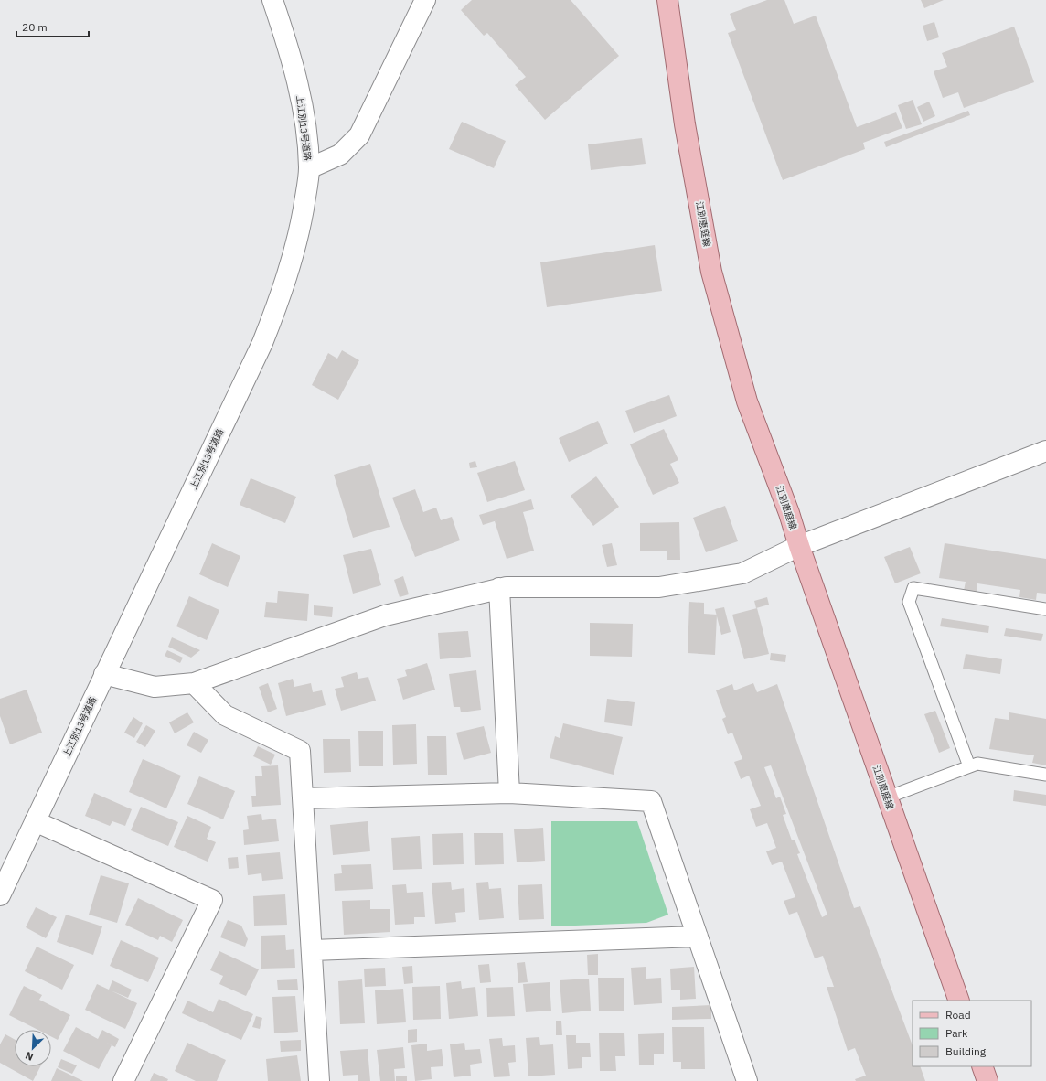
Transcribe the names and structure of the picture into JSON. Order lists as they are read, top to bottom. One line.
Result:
{"streets":{"main road":["江別恵庭線"],"street":["上江別13号道路"]},"legend":["Road","Park","Building"],"scale_bar":"20 m","north":"bottom left"}
